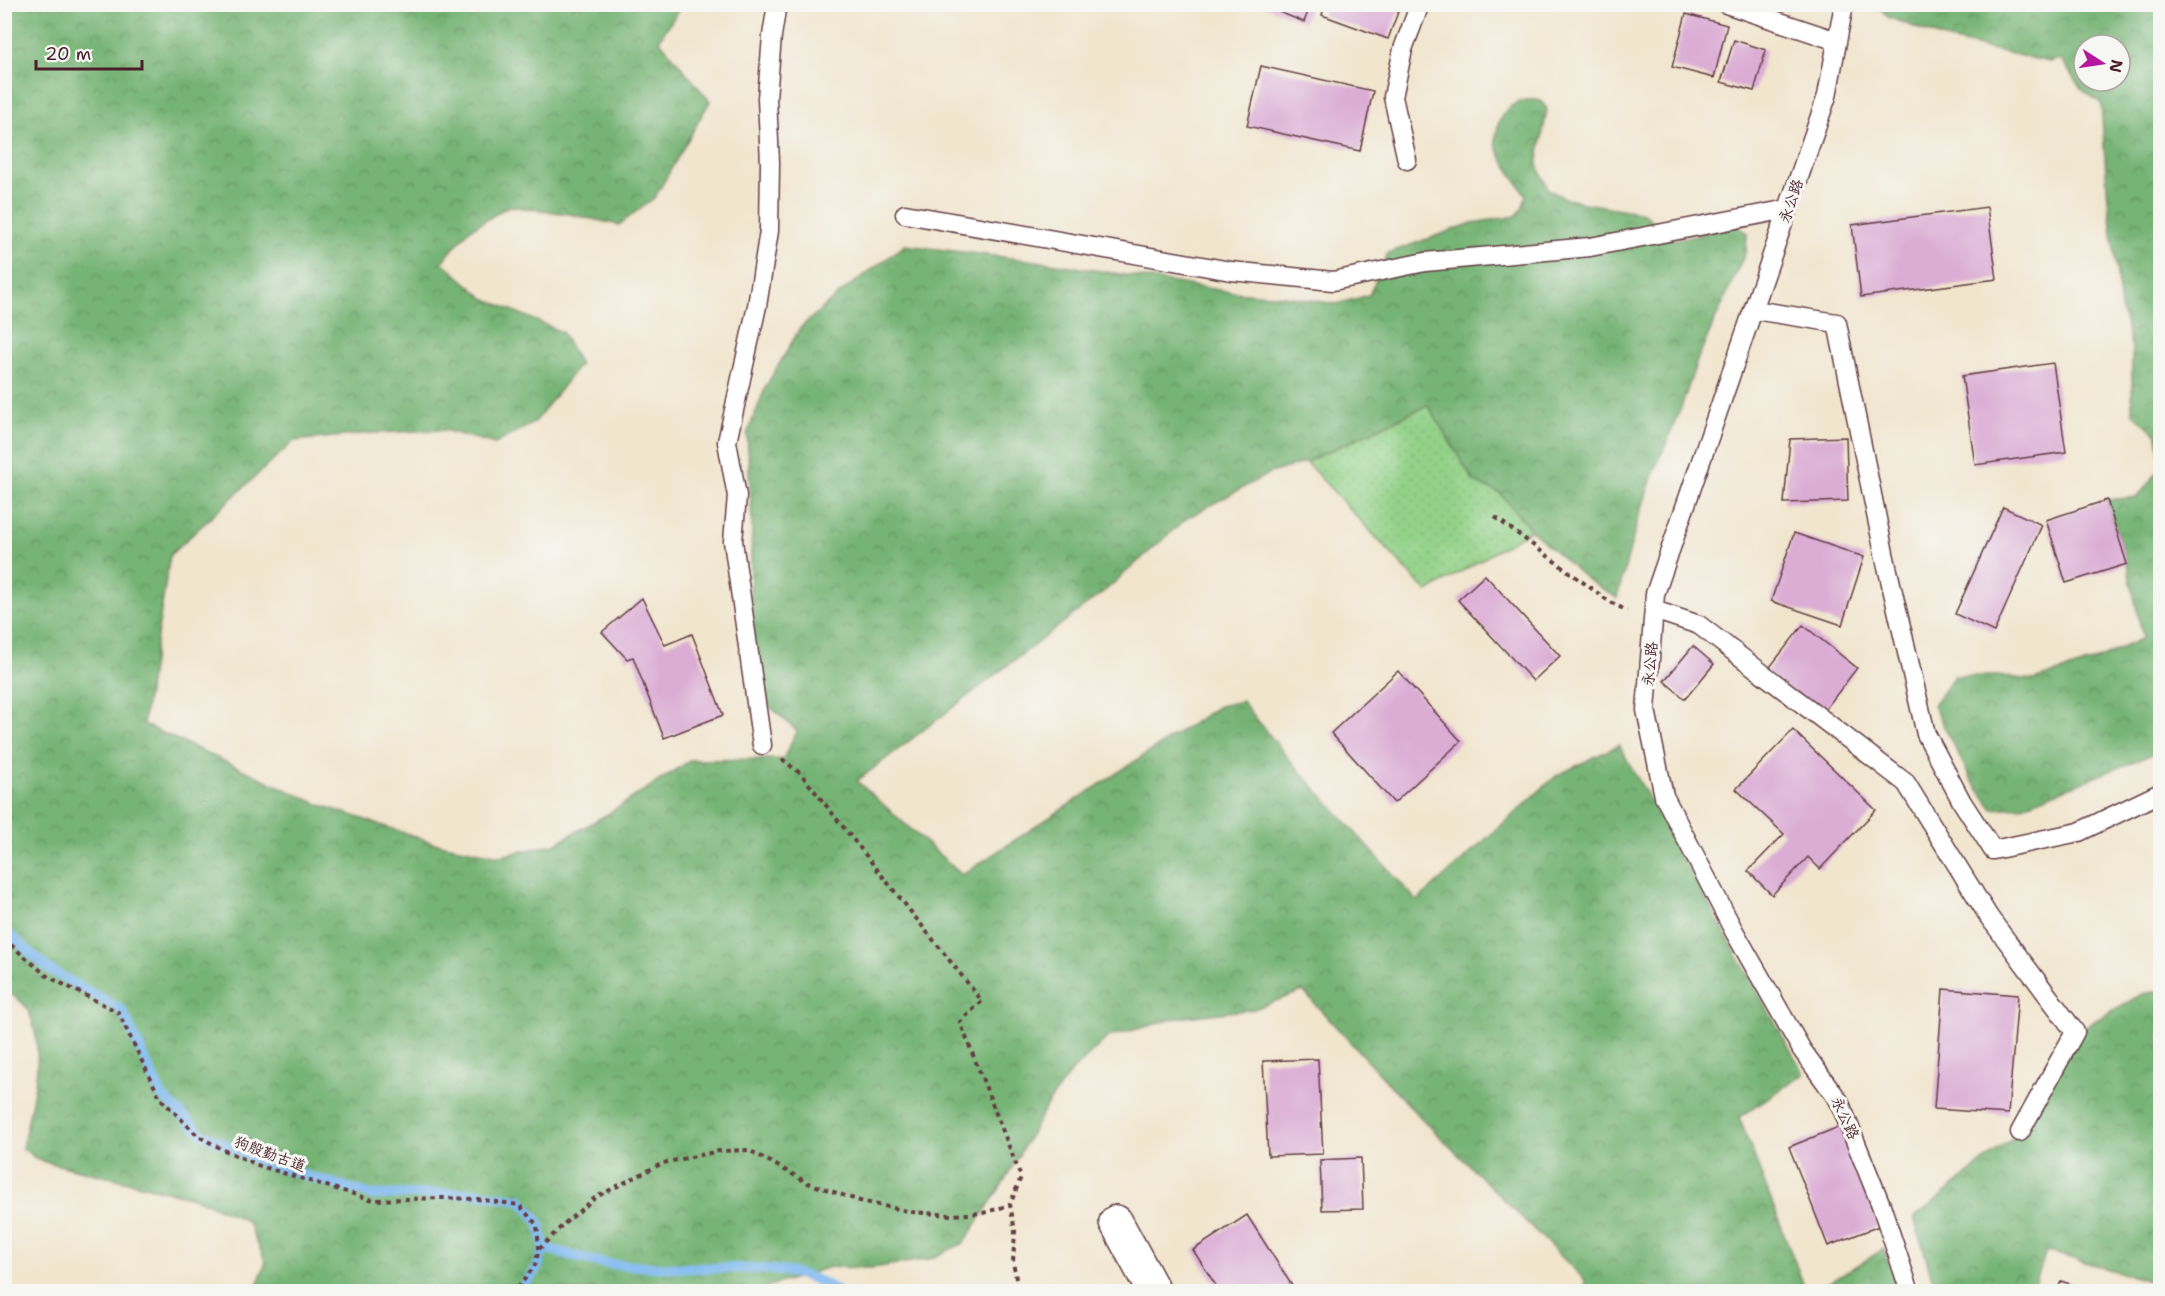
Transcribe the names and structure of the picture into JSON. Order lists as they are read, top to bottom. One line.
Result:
{"streets":{"lane":["永公路"],"path":["狗殷勤古道"]},"scale_bar":"20 m","north":"right"}
